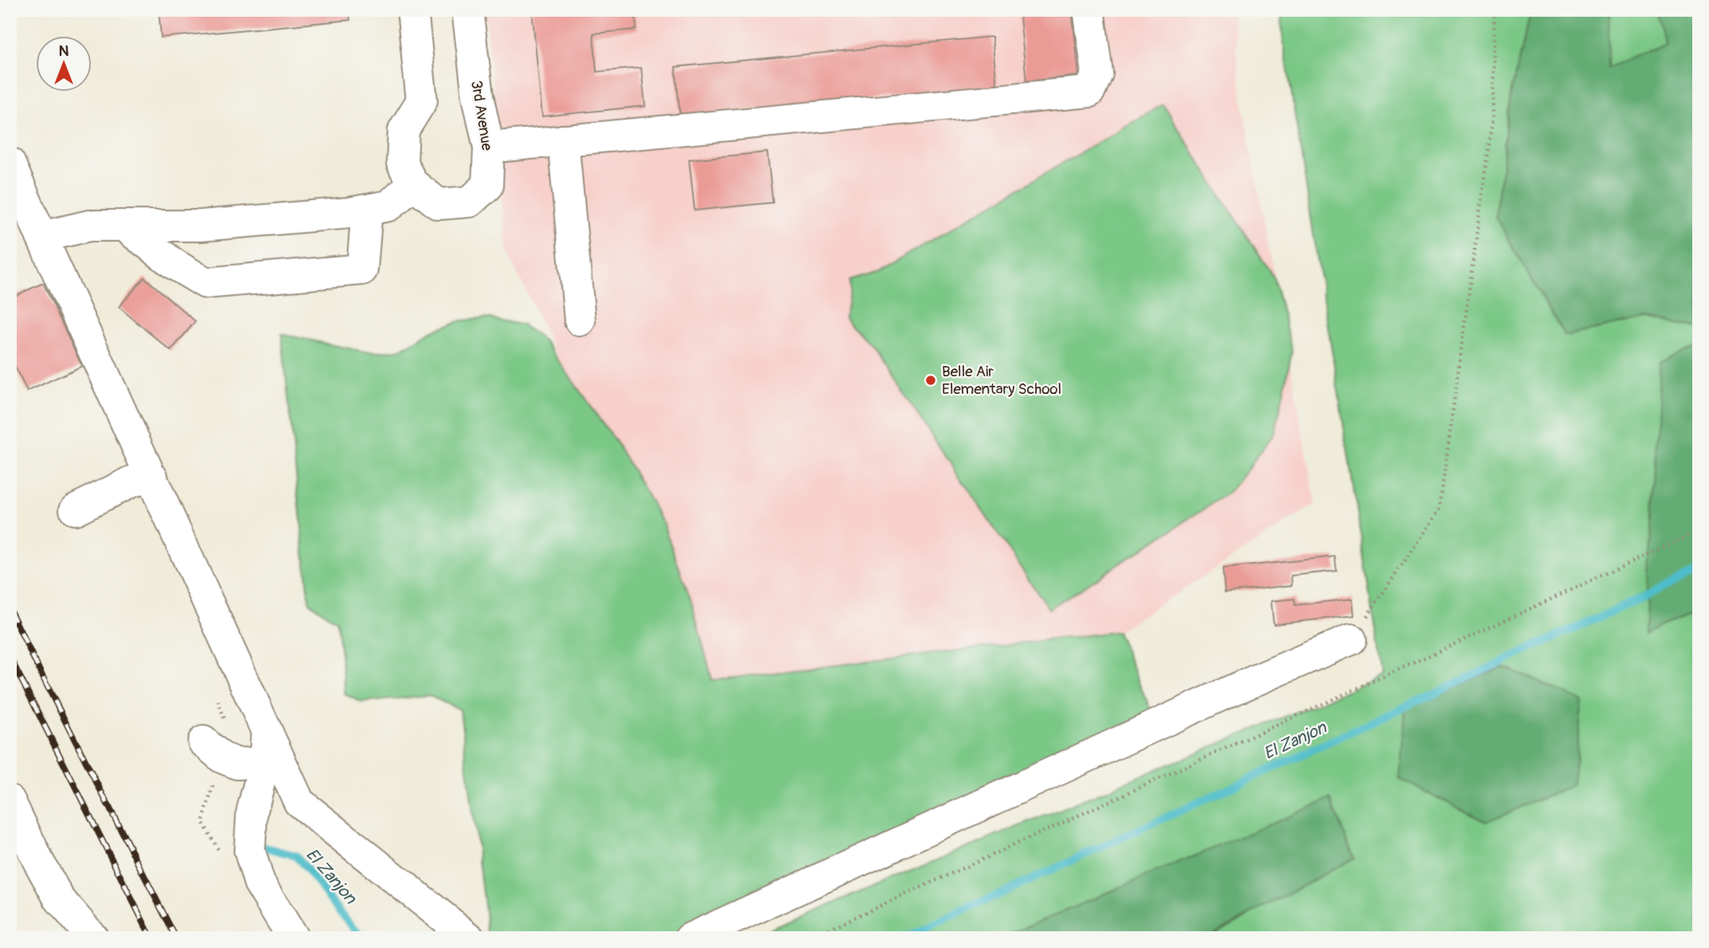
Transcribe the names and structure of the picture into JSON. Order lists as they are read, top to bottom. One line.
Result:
{"streets":{"street":["3rd Avenue"]},"water":["El Zanjon"],"places":["Belle Air Elementary School"],"north":"top"}
